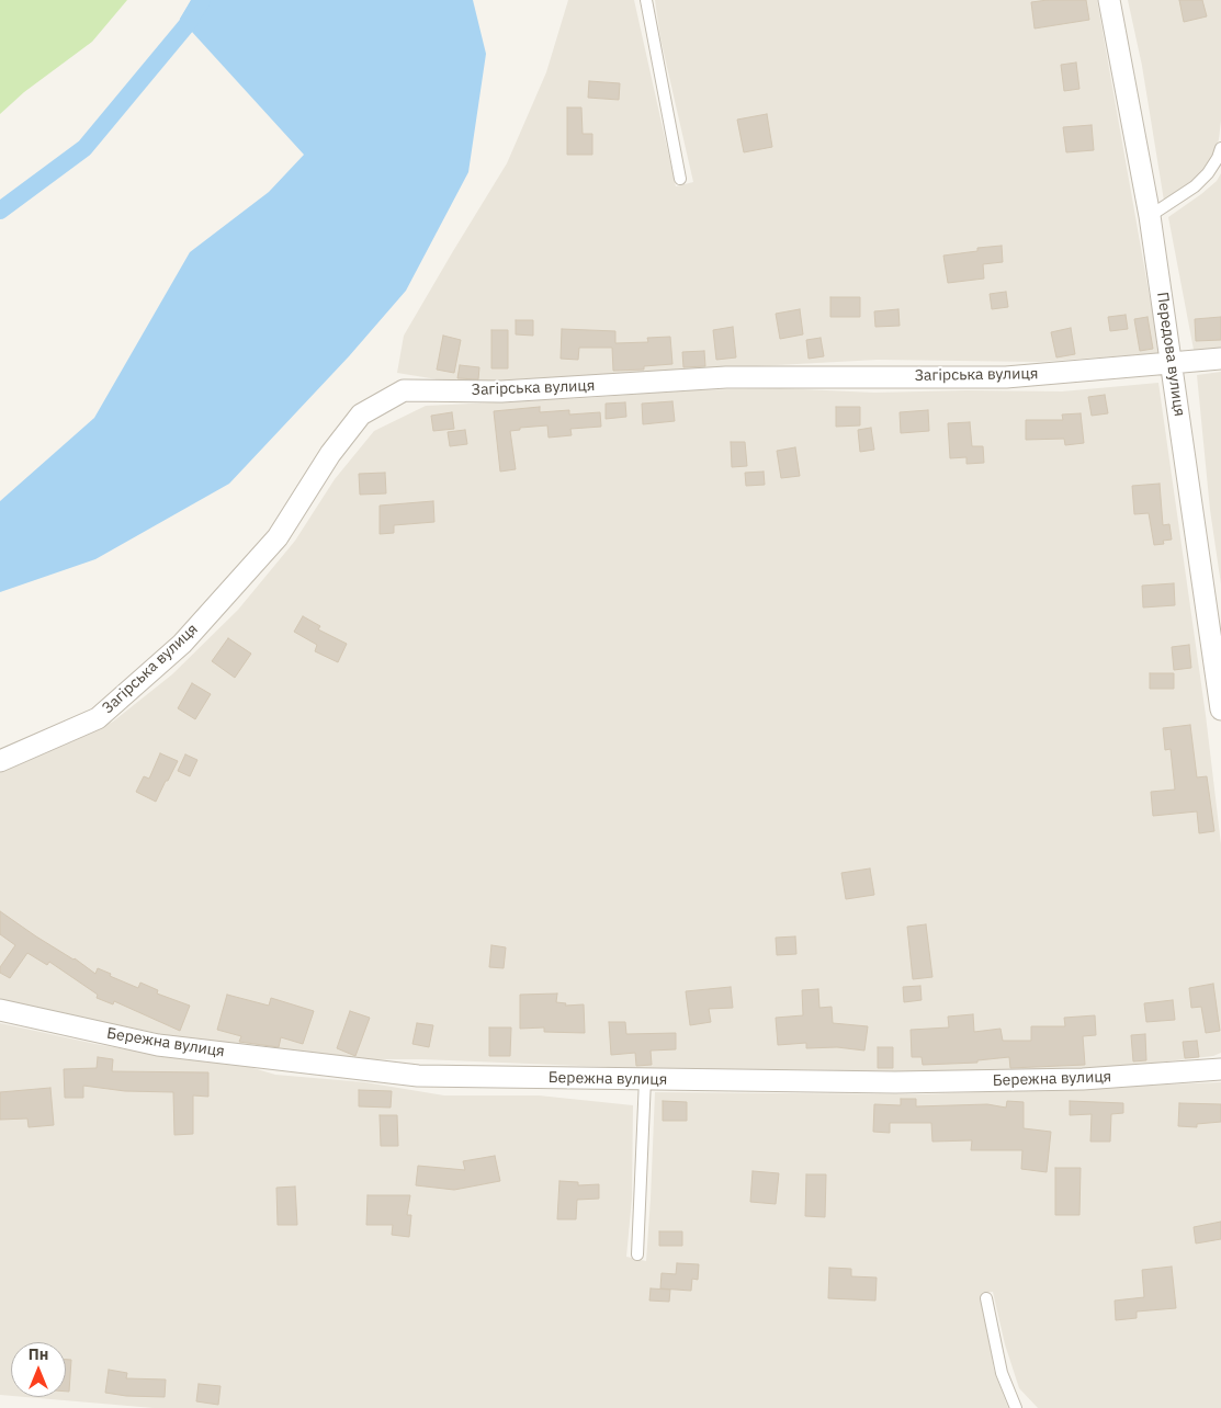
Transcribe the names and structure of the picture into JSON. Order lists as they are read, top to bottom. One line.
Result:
{"streets":{"street":["Передова вулиця","Загірська вулиця","Бережна вулиця"]},"crossings":[["Передова вулиця","Загірська вулиця"]],"north":"top"}
